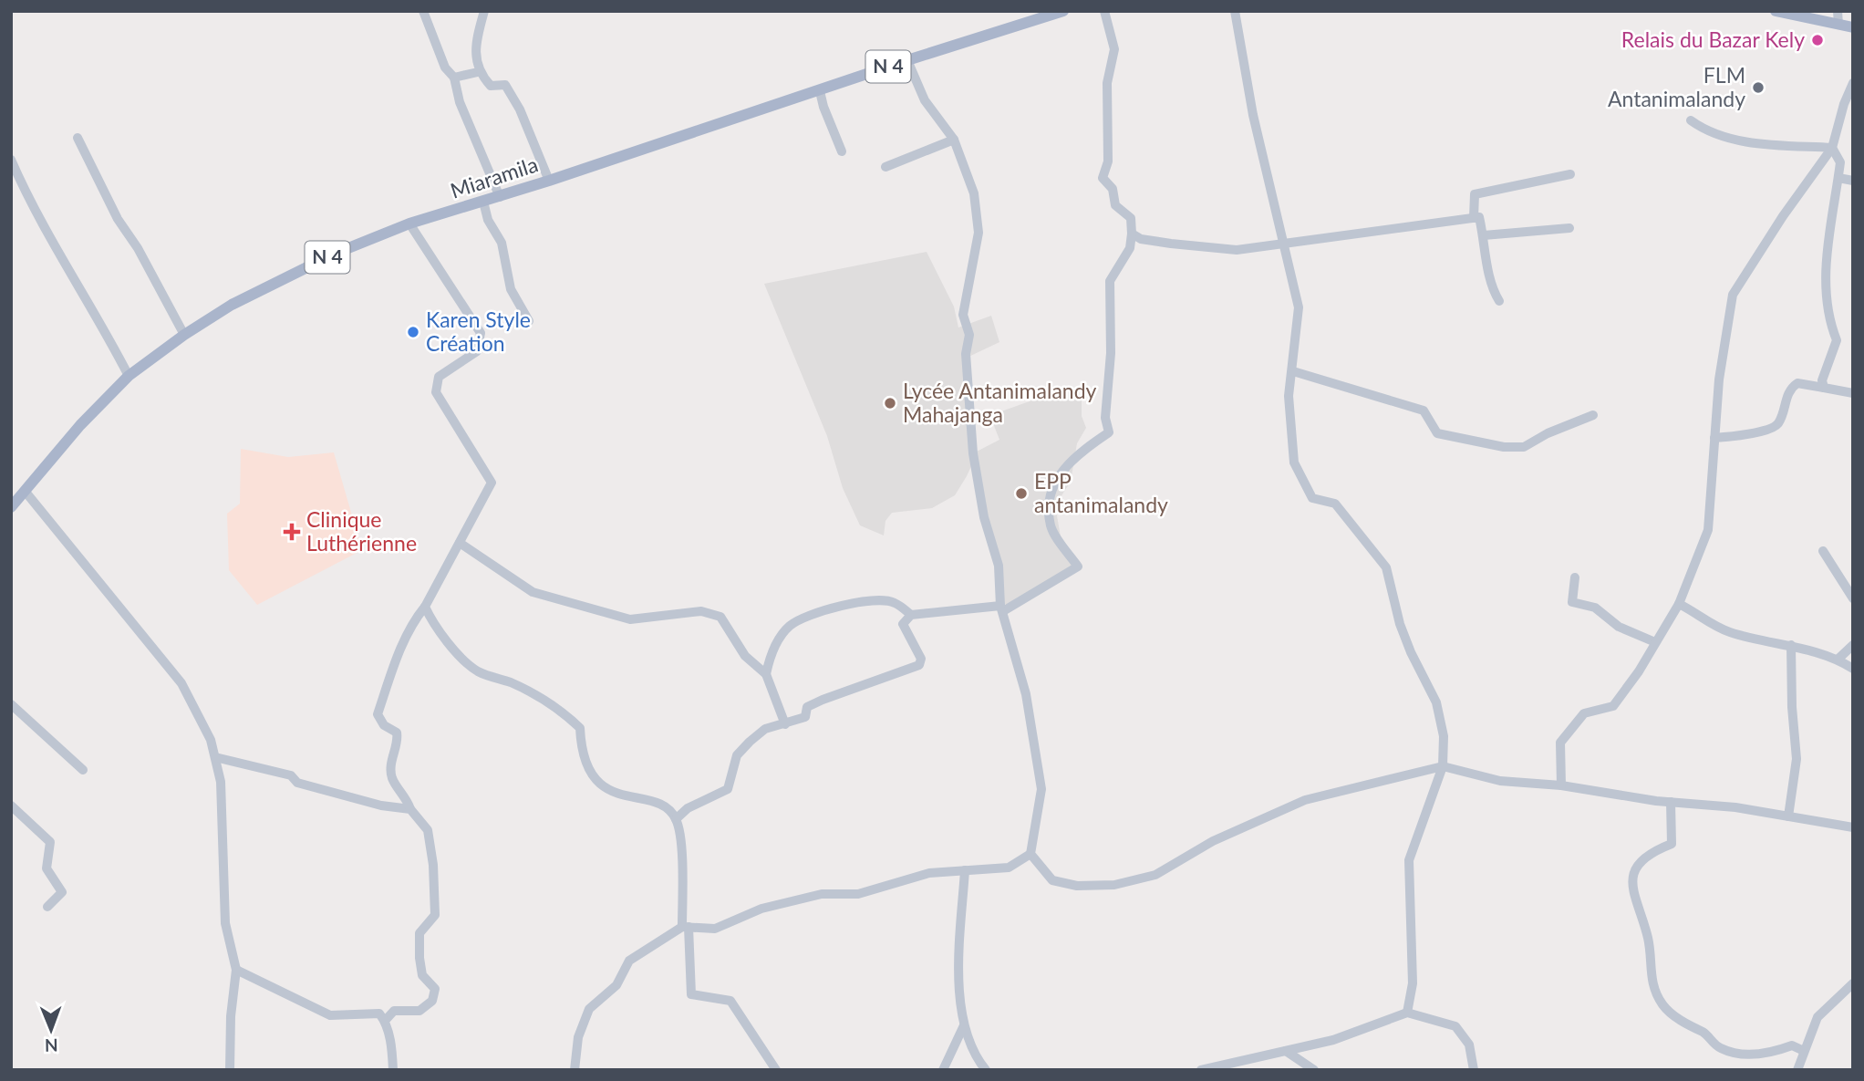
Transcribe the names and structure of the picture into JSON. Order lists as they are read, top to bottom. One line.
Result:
{"streets":{"main road":["N 4","Miaramila"]},"places":{"other":["Relais du Bazar Kely","FLM Antanimalandy","Karen Style Création","Lycée Antanimalandy Mahajanga","EPP antanimalandy"],"health":["Clinique Luthérienne"]},"north":"bottom"}
